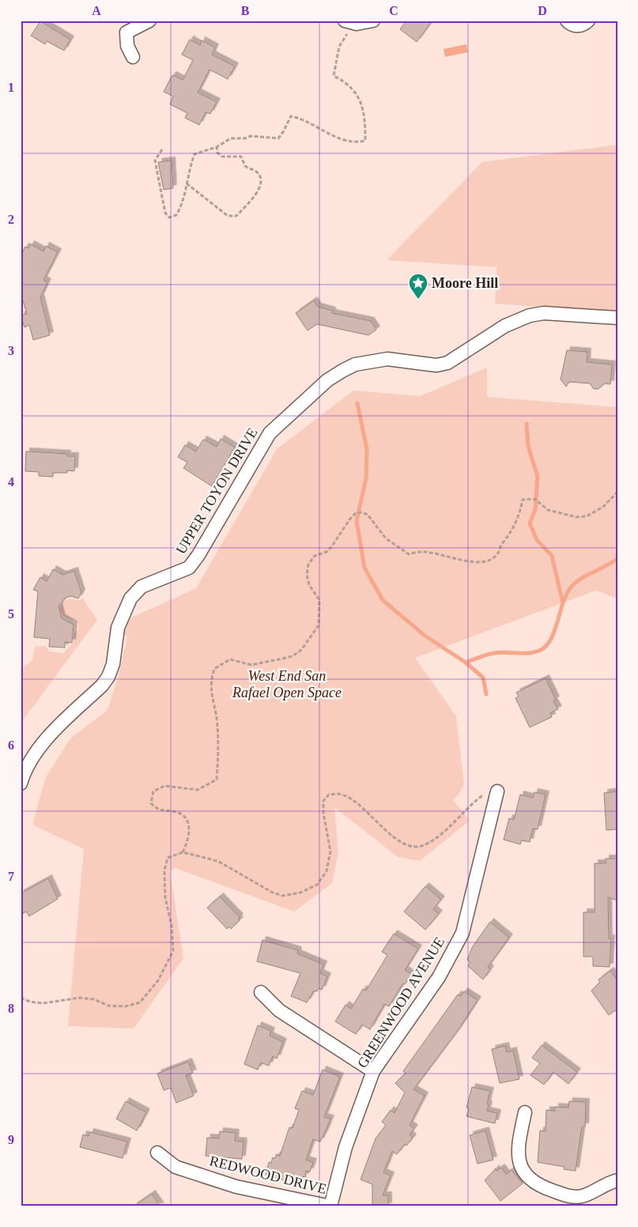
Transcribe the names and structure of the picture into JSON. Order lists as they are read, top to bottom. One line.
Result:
{"streets":{"street":["UPPER TOYON DRIVE","GREENWOOD AVENUE","REDWOOD DRIVE"]},"crossings":[["GREENWOOD AVENUE","REDWOOD DRIVE"]],"parks":["West End San Rafael Open Space"],"places":{"place":["Moore Hill"]},"grid":{"columns":["A","B","C","D"],"rows":["1","2","3","4","5","6","7","8","9"]}}
